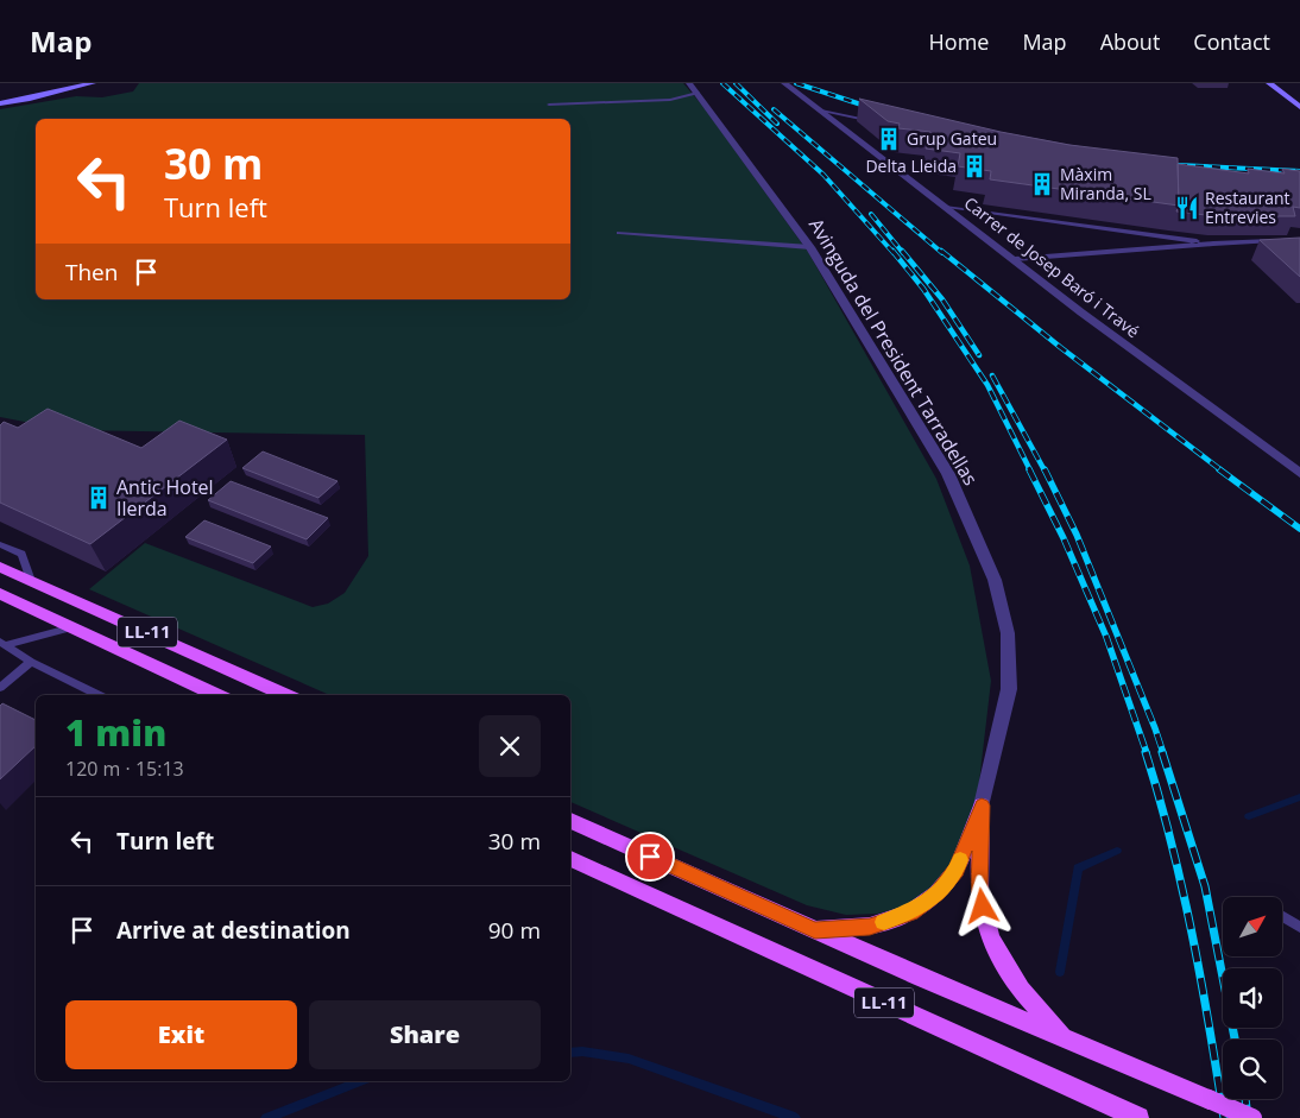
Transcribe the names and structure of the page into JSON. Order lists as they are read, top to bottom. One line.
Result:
{"streets":{"main road":["LL-11"],"street":["Carrer de Josep Baró i Travé","Avinguda del President Tarradellas"]},"places":{"building":["Grup Gateu","Delta Lleida","Màxim Miranda, SL","Antic Hotel Ilerda"],"restaurant":["Restaurant Entrevies"]},"north":"top right","page":{"header":"Map","nav":["Home","Map","About","Contact"],"turn":["30 m","Turn left"],"then":"Then","heading":["1 min","120 m · 15:13"],"list":[{"name":"Turn left","value":"30 m"},{"name":"Arrive at destination","value":"90 m"}],"buttons":["Exit","Share"]}}
